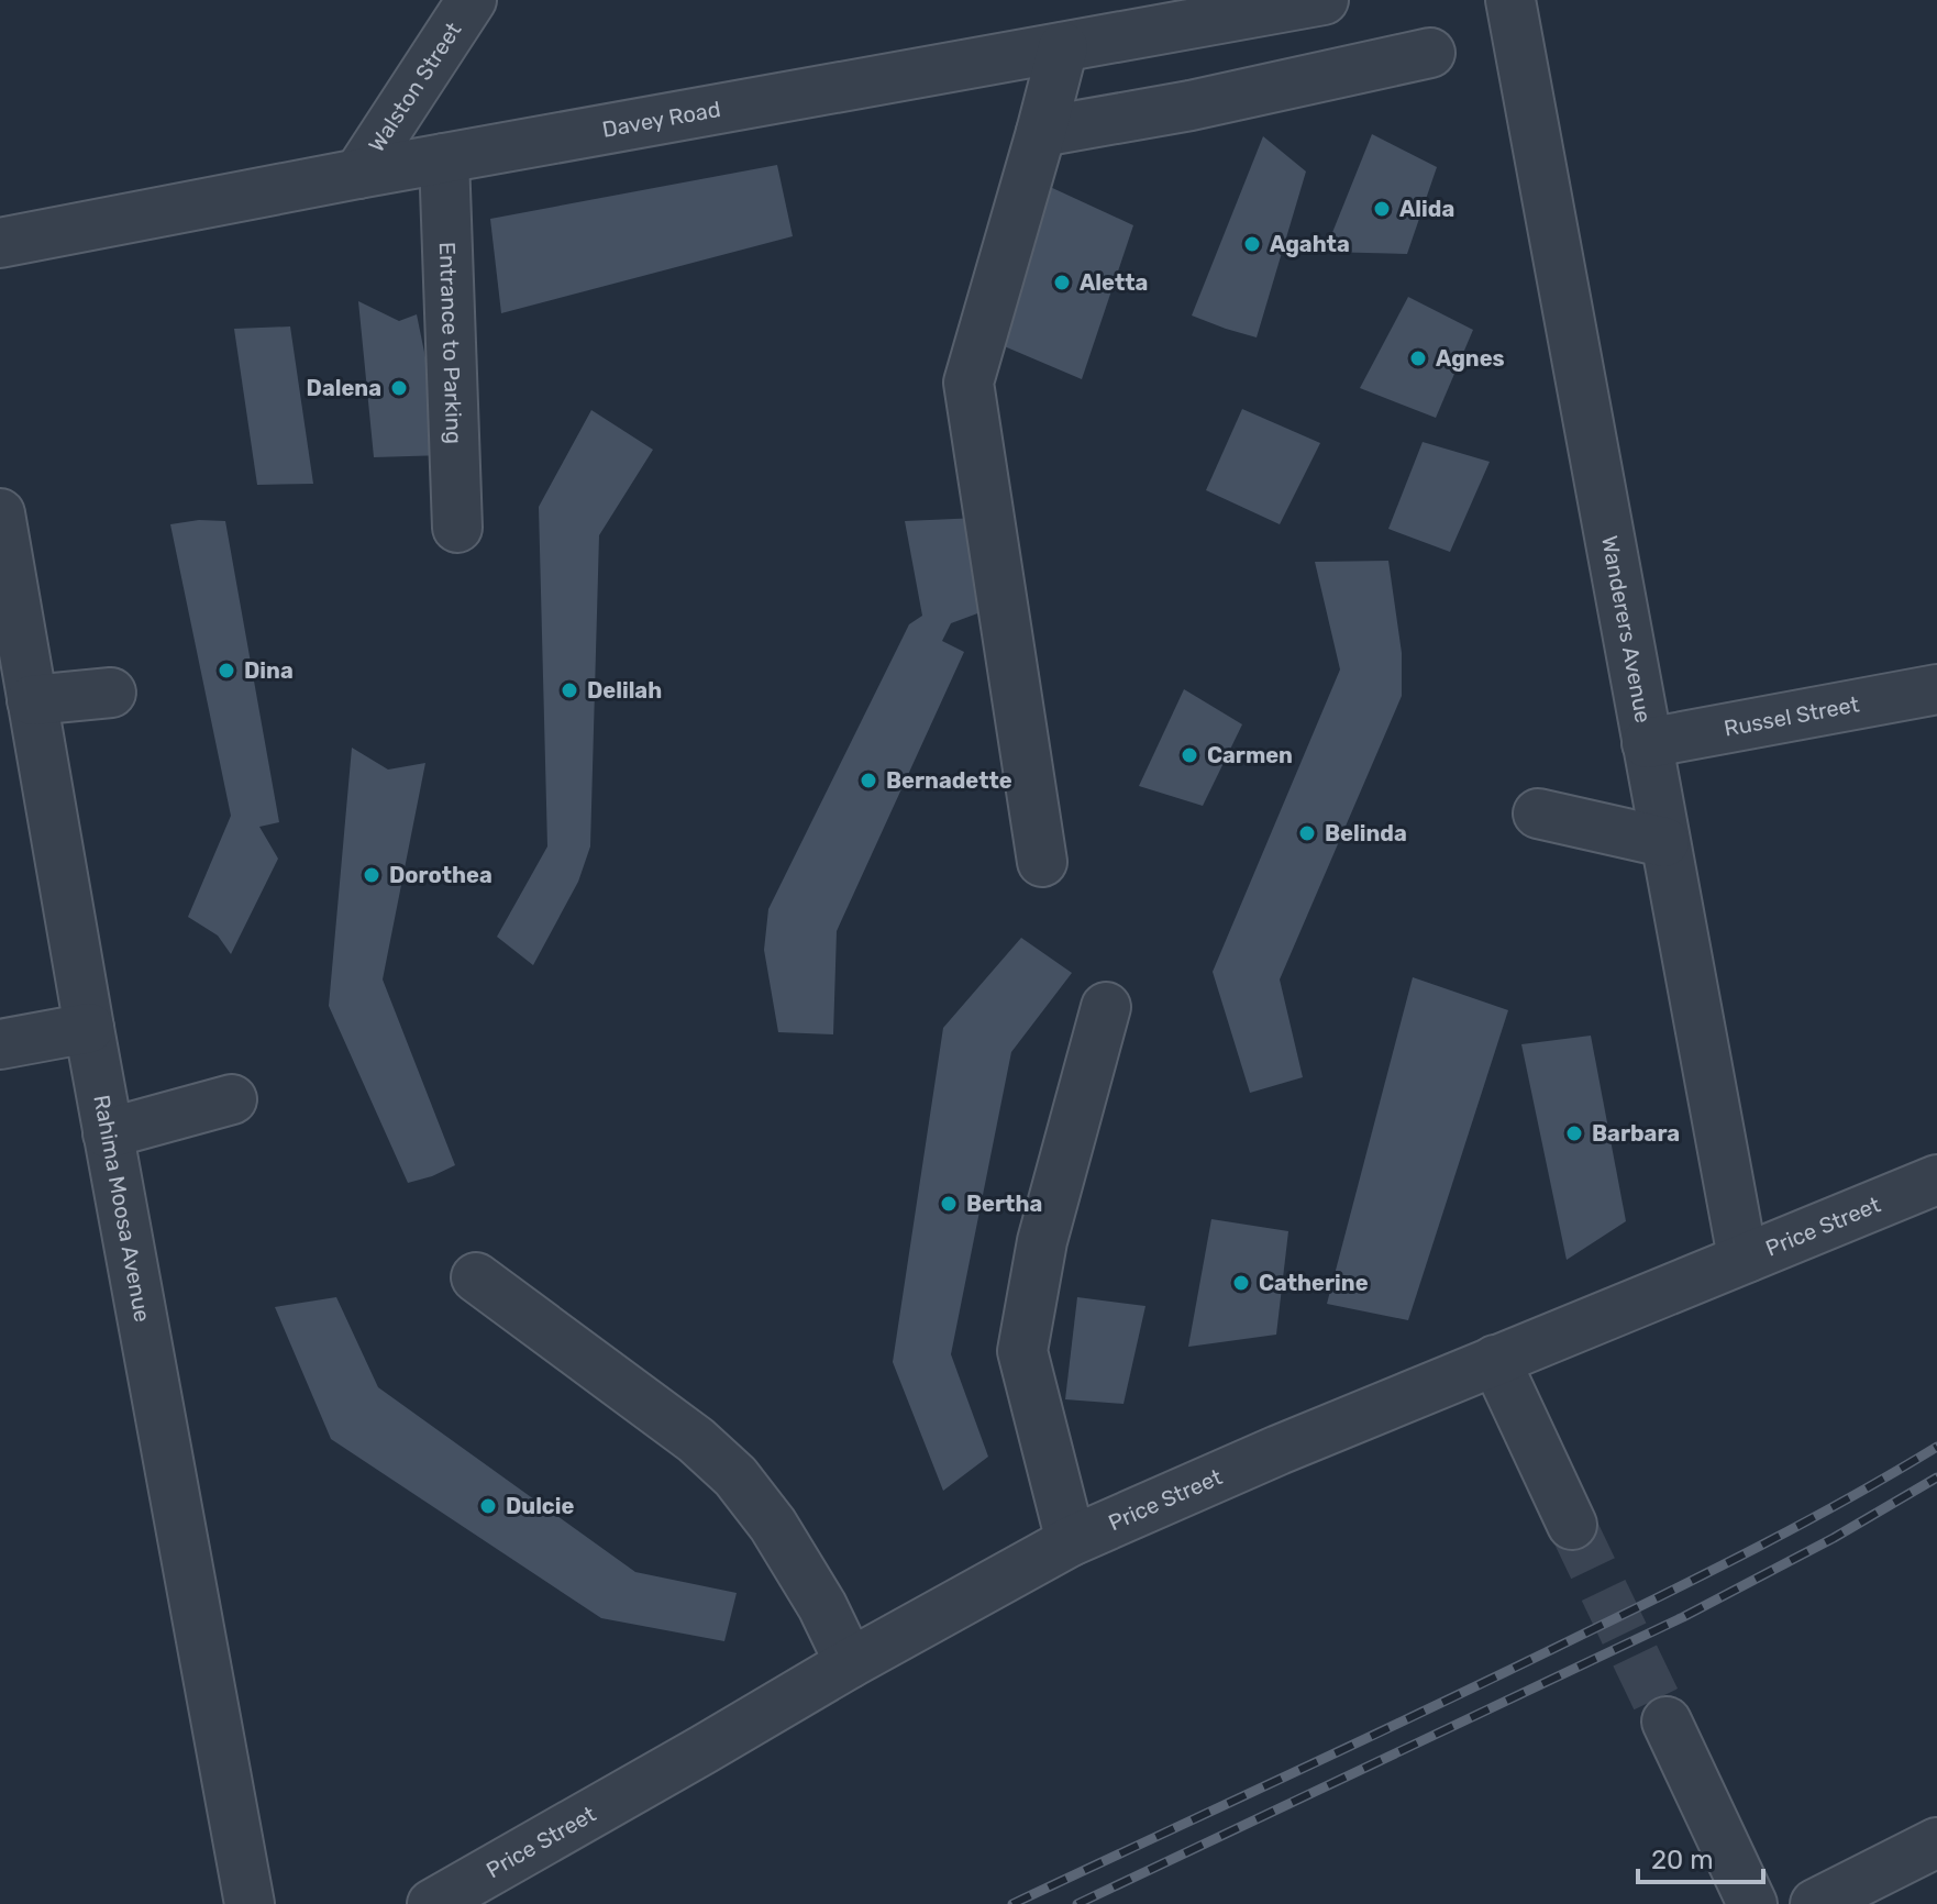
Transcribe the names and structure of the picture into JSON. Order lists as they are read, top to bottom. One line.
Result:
{"streets":{"street":["Walston Street","Davey Road","Entrance to Parking","Wanderers Avenue","Russel Street","Rahima Moosa Avenue","Price Street"]},"crossings":[["Walston Street","Davey Road"],["Davey Road","Entrance to Parking"],["Wanderers Avenue","Russel Street"],["Wanderers Avenue","Price Street"]],"places":["Alida","Agahta","Aletta","Agnes","Dalena","Dina","Delilah","Carmen","Bernadette","Belinda","Dorothea","Barbara","Bertha","Catherine","Dulcie"],"scale_bar":"20 m"}
